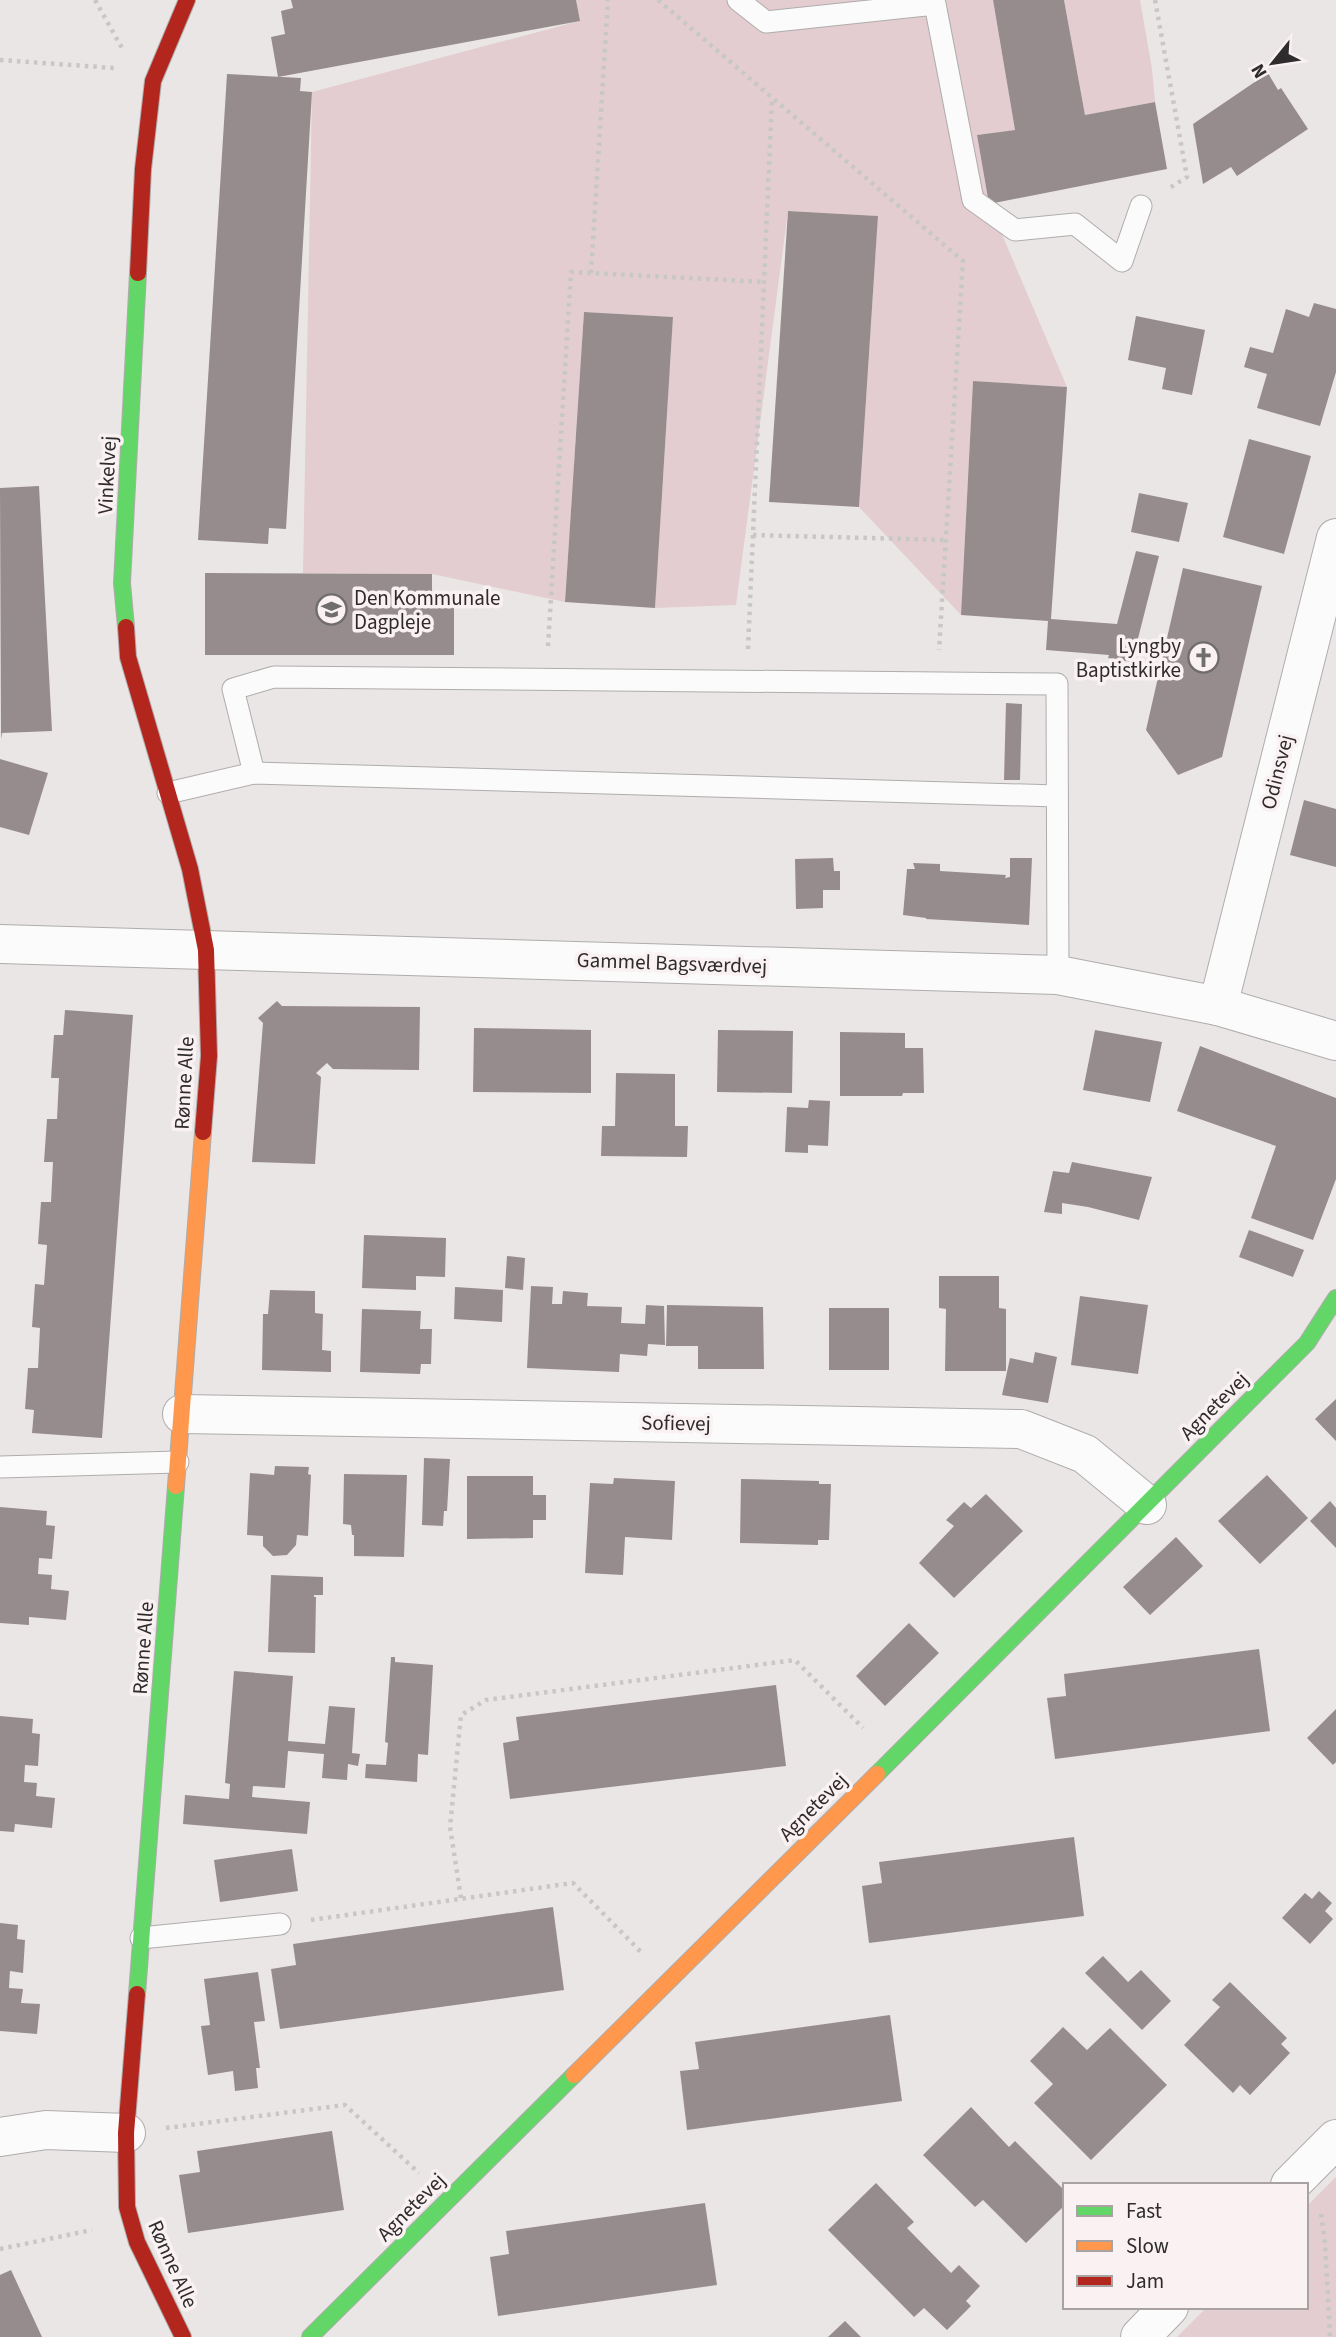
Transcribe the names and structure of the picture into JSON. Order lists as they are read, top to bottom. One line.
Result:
{"streets":{"street":["Vinkelvej","Odinsvej","Gammel Bagsværdvej","Rønne Alle","Agnetevej","Sofievej"]},"crossings":[["Vinkelvej","Gammel Bagsværdvej"],["Vinkelvej","Rønne Alle"],["Odinsvej","Gammel Bagsværdvej"],["Gammel Bagsværdvej","Rønne Alle"],["Rønne Alle","Sofievej"],["Agnetevej","Sofievej"]],"places":{"school or university":["Den Kommunale Dagpleje"],"church":["Lyngby Baptistkirke"]},"legend":["Fast","Slow","Jam"],"north":"bottom left"}
